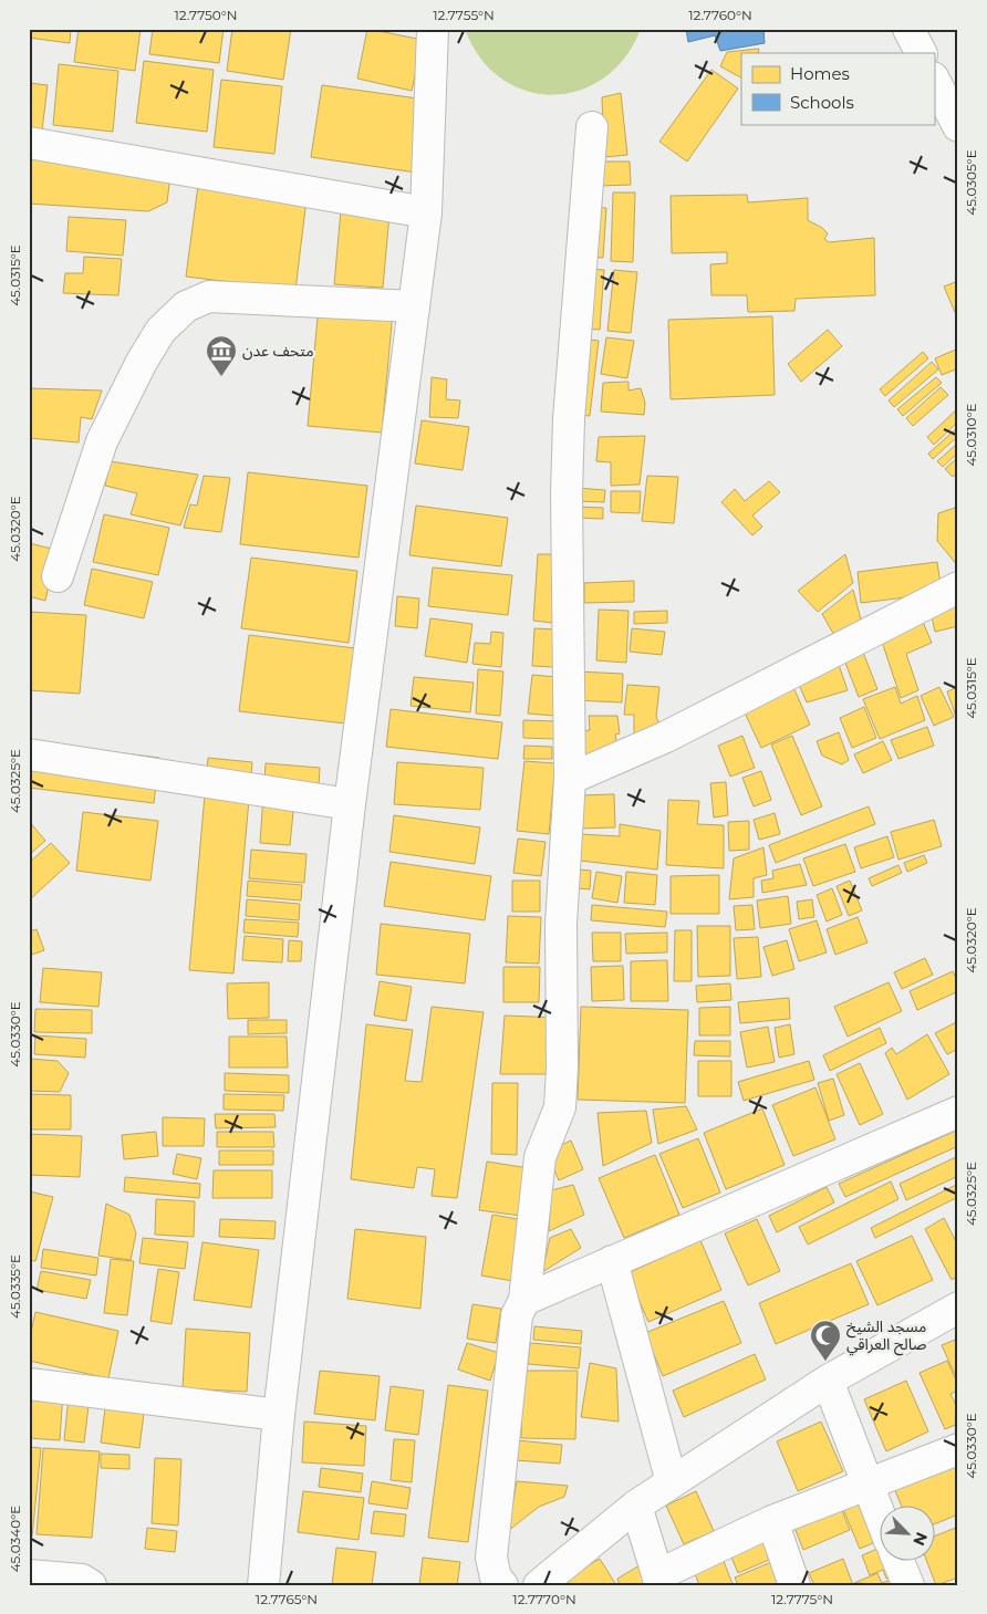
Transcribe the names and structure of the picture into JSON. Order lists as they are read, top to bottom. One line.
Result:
{"places":{"museum":["متحف عدن"],"mosque":["مسجد الشيخ صالح العراقي"]},"legend":["Homes","Schools"],"north":"bottom right","coordinates":["12.7750°N","12.7755°N","12.7760°N","45.0305°E","45.0315°E","45.0310°E","45.0320°E","45.0325°E","45.0330°E","45.0335°E","45.0340°E","12.7765°N","12.7770°N","12.7775°N"]}
